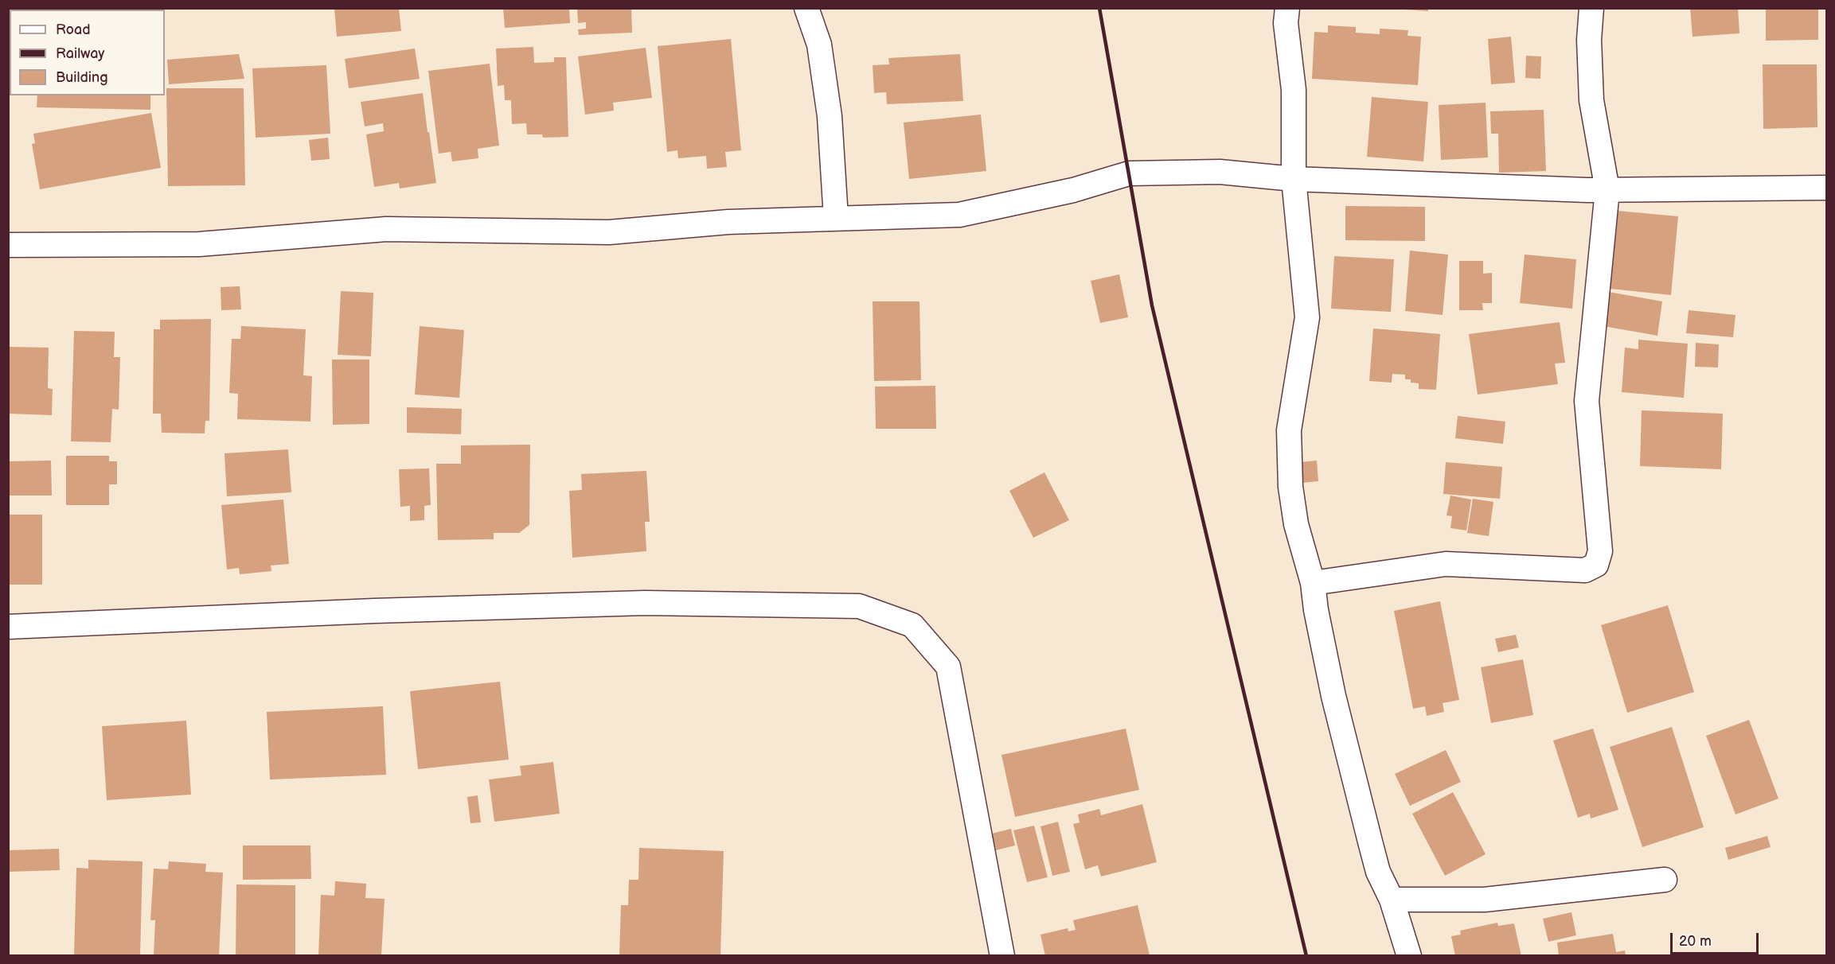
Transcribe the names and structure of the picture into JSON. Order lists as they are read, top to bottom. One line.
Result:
{"legend":["Road","Railway","Building"],"scale_bar":"20 m"}
